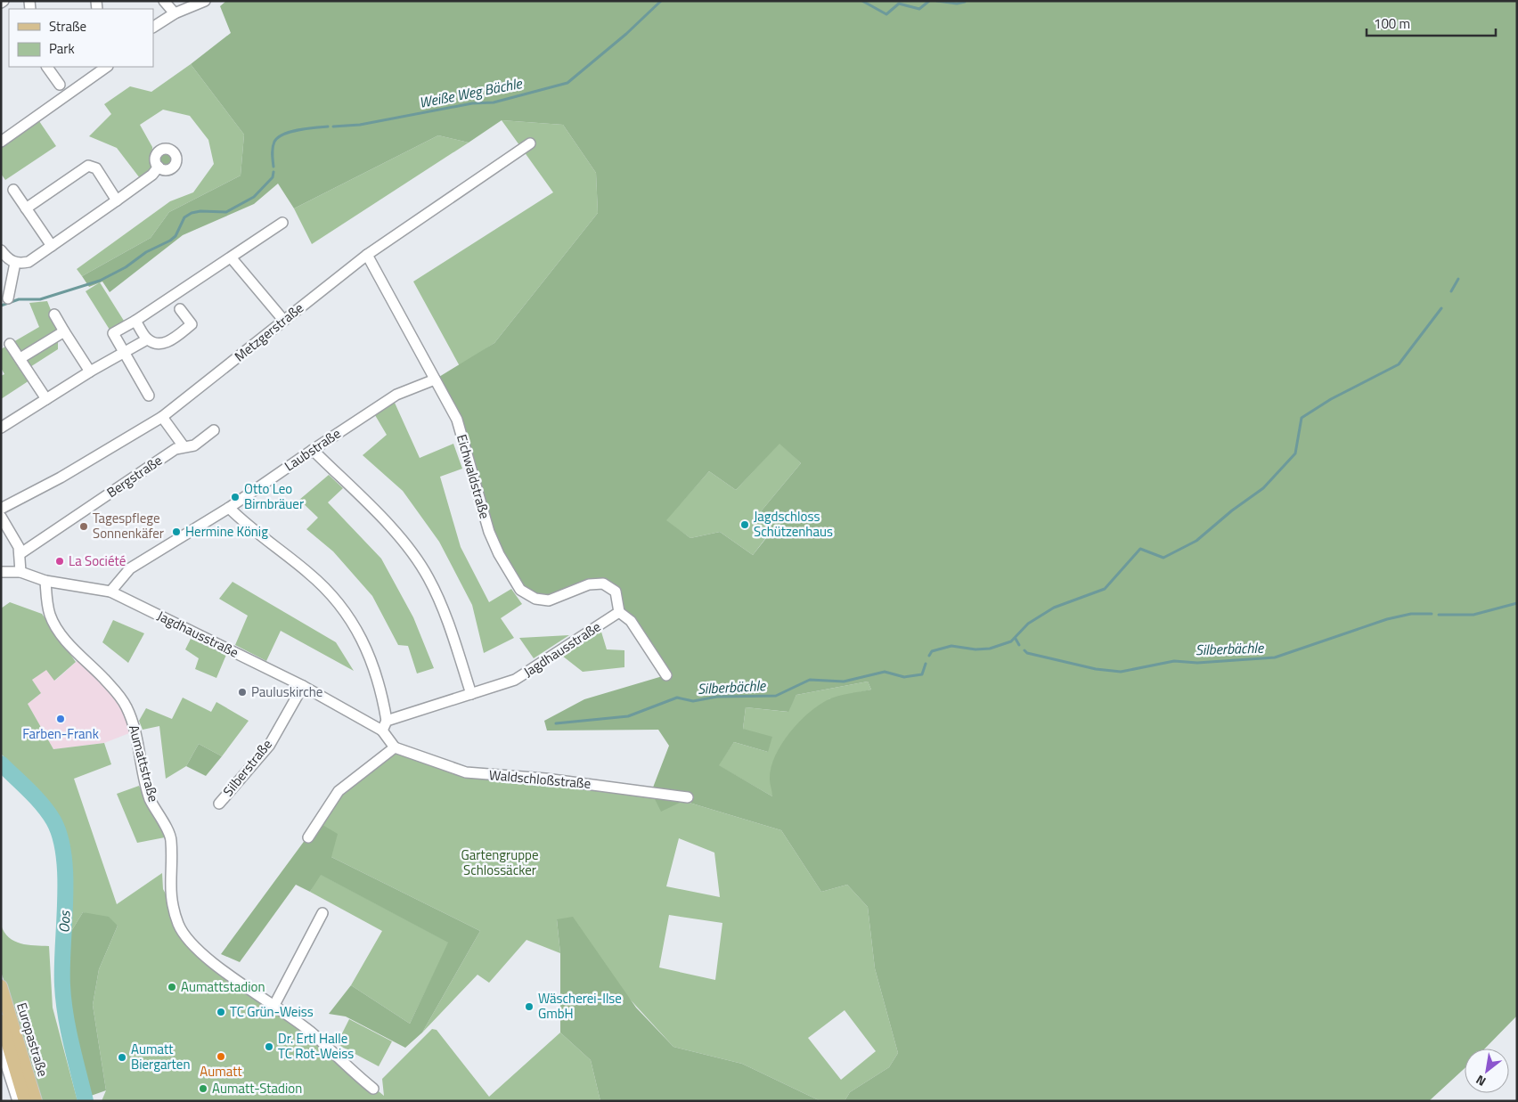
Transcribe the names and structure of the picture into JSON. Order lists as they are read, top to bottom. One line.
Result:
{"streets":{"main road":["Europastraße"],"street":["Metzgerstraße","Laubstraße","Bergstraße","Eichwaldstraße","Jagdhausstraße","Aumattstraße","Silberstraße","Waldschloßstraße"]},"crossings":[["Metzgerstraße","Eichwaldstraße"],["Laubstraße","Eichwaldstraße"],["Laubstraße","Jagdhausstraße"],["Eichwaldstraße","Jagdhausstraße"],["Jagdhausstraße","Aumattstraße"],["Jagdhausstraße","Silberstraße"],["Jagdhausstraße","Waldschloßstraße"]],"water":["Weiße Weg Bächle","Silberbächle","Oos"],"parks":["Gartengruppe Schlossäcker"],"places":["Otto Leo Birnbräuer","Jagdschloss Schützenhaus","Tagespflege Sonnenkäfer","Hermine König","La Société","Pauluskirche","Farben-Frank","Aumattstadion","Wäscherei-Ilse GmbH","TC Grün-Weiss","Dr. Ertl Halle TC Rot-Weiss","Aumatt","Aumatt Biergarten","Aumatt-Stadion"],"legend":["Straße","Park"],"scale_bar":"100 m","north":"bottom left"}
